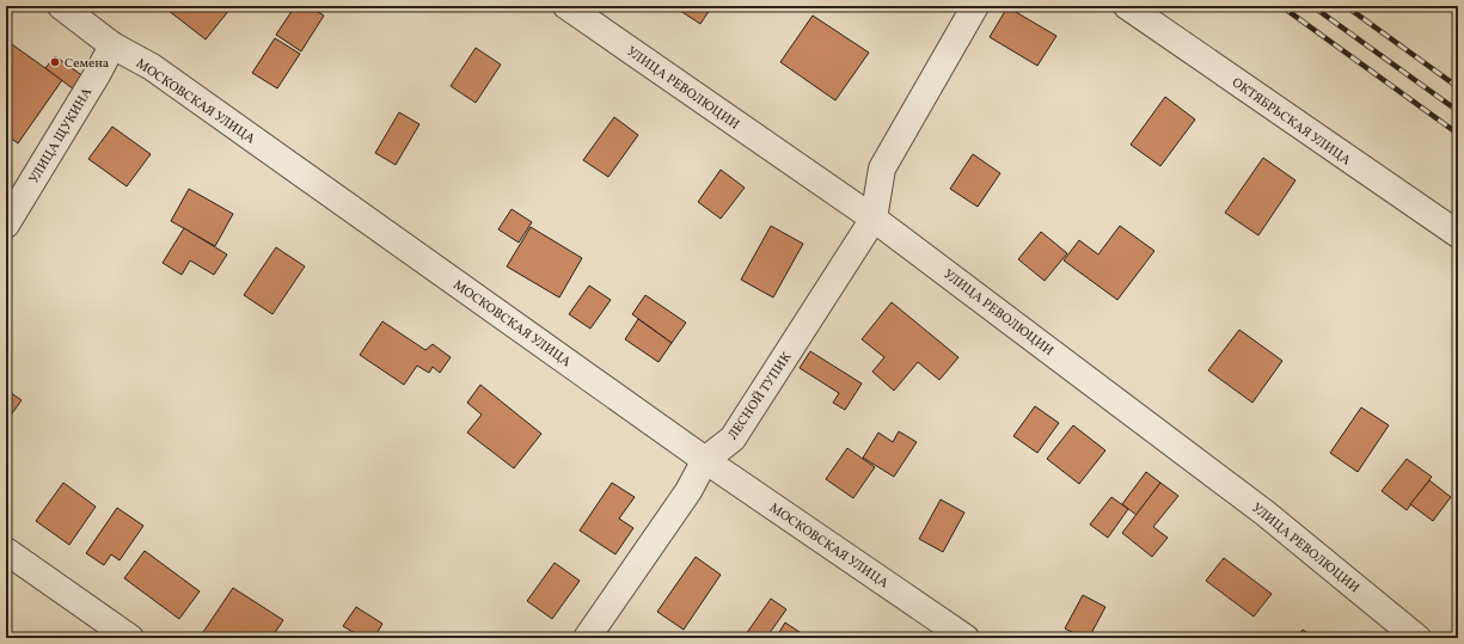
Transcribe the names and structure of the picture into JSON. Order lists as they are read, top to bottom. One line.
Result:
{"streets":{"street":["УЛИЦА РЕВОЛЮЦИИ","МОСКОВСКАЯ УЛИЦА","ОКТЯБРЬСКАЯ УЛИЦА","УЛИЦА ЩУКИНА","ЛЕСНОЙ ТУПИК"]},"crossings":[["УЛИЦА РЕВОЛЮЦИИ","ЛЕСНОЙ ТУПИК"],["МОСКОВСКАЯ УЛИЦА","УЛИЦА ЩУКИНА"],["МОСКОВСКАЯ УЛИЦА","ЛЕСНОЙ ТУПИК"]],"places":["Семена"]}
